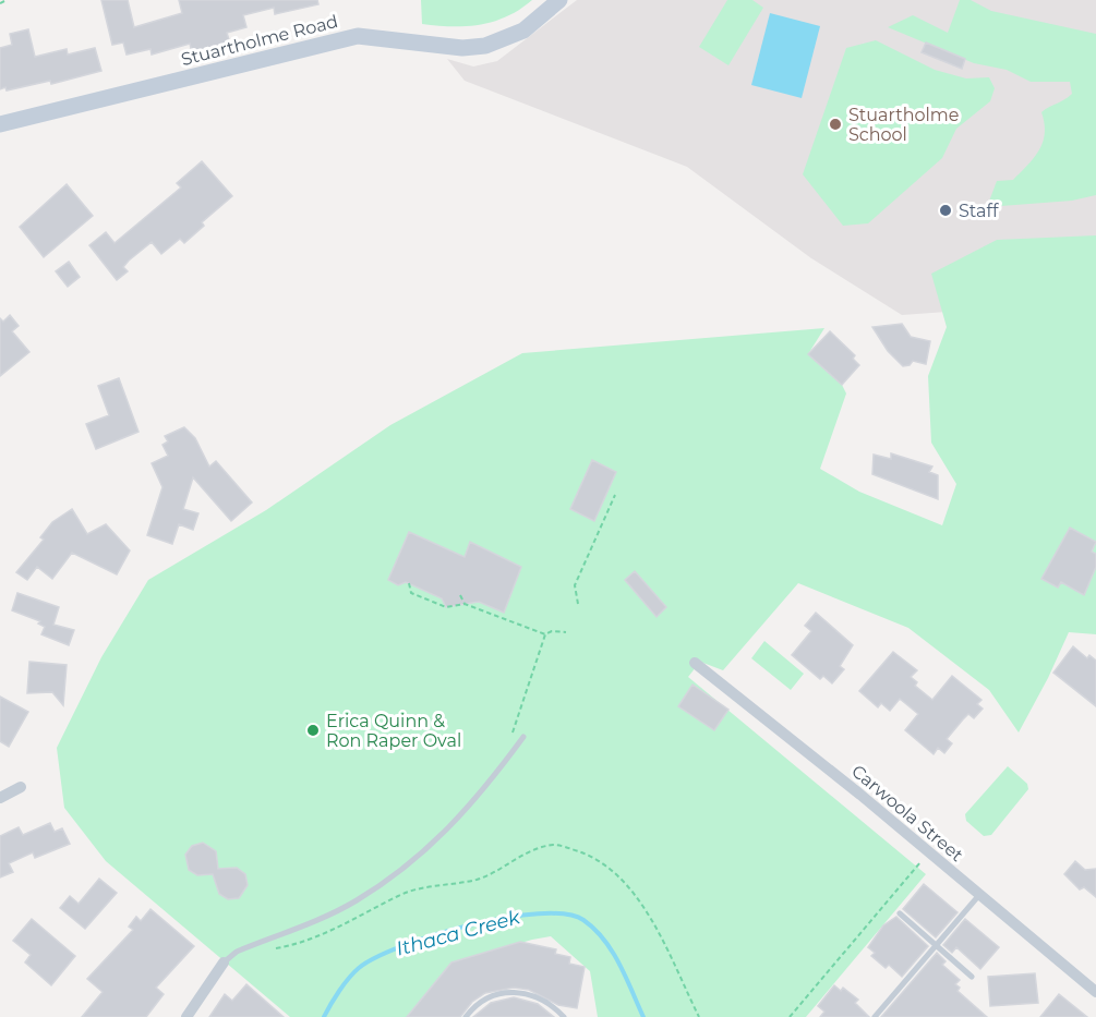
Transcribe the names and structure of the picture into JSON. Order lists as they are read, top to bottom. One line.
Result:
{"streets":{"main road":["Stuartholme Road"],"street":["Carwoola Street"]},"water":["Ithaca Creek"],"places":["Stuartholme School","Staff","Erica Quinn & Ron Raper Oval"]}
